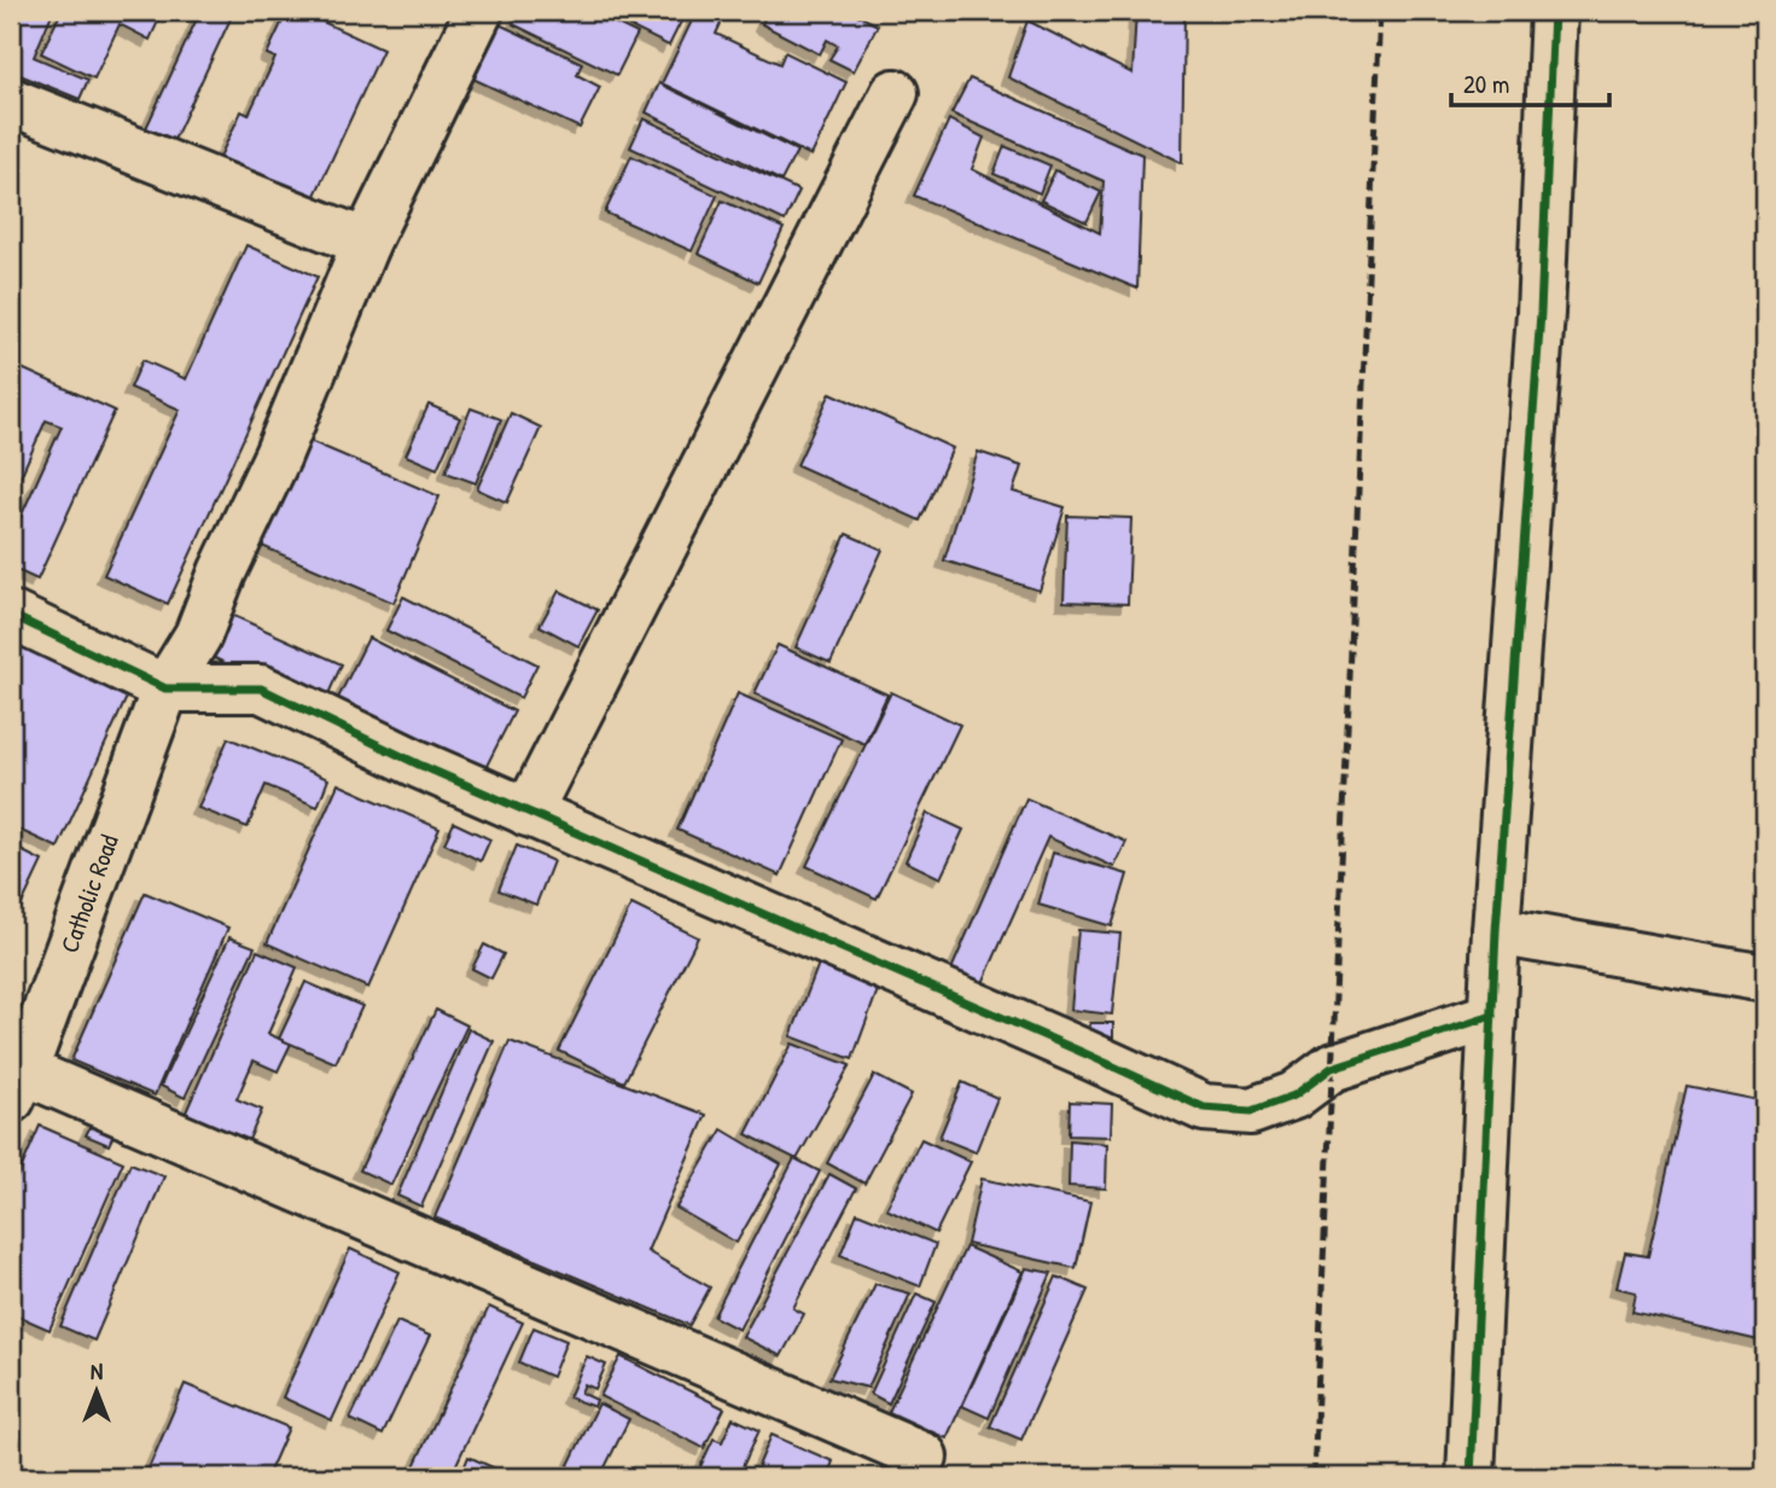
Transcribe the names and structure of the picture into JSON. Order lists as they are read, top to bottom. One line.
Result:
{"streets":{"street":["Catholic Road"]},"scale_bar":"20 m","north":"top"}
